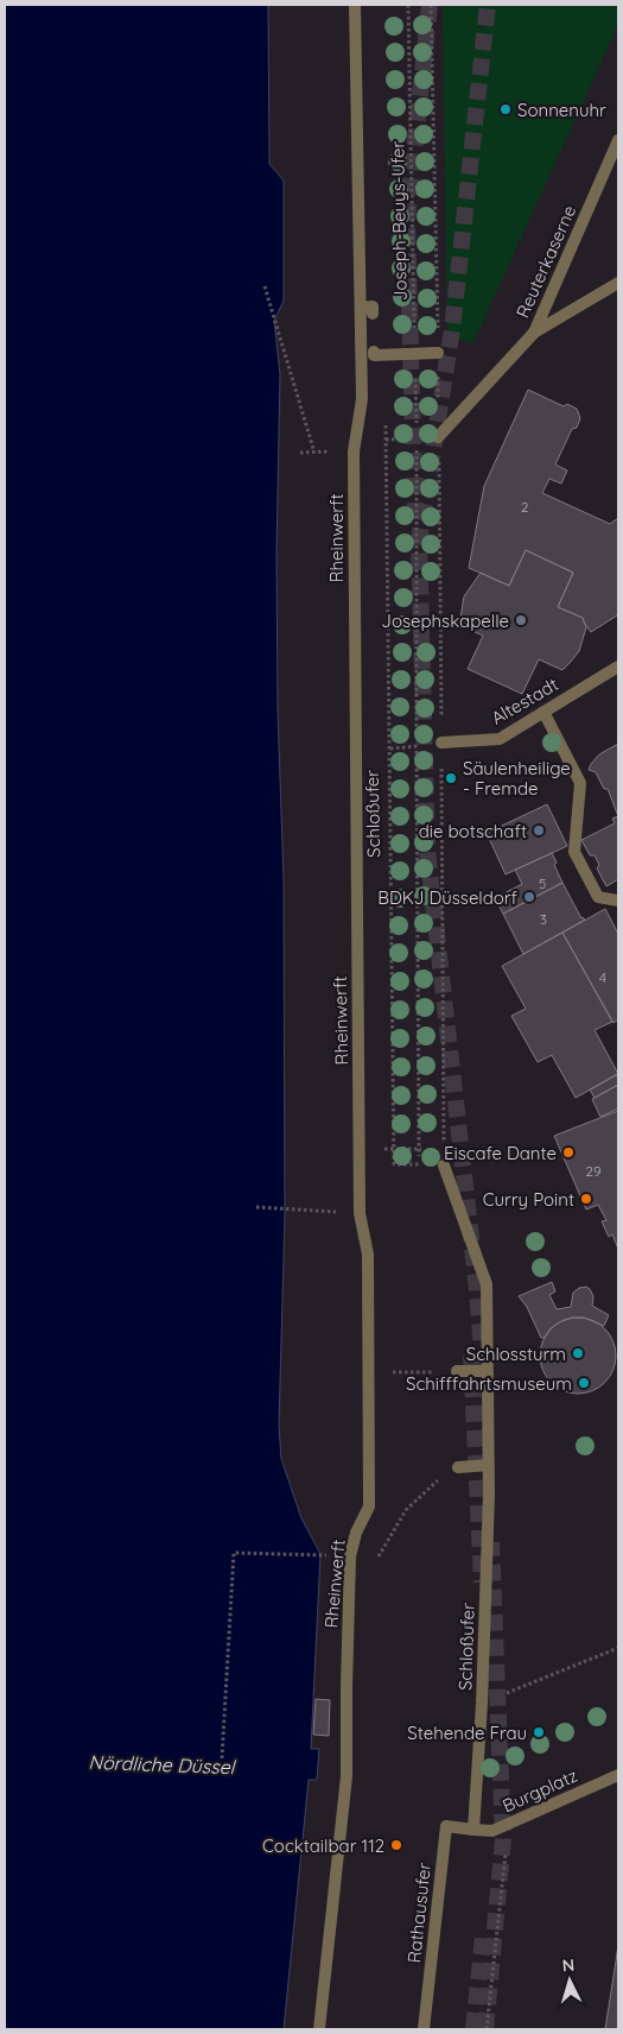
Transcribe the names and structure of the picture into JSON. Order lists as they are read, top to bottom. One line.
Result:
{"streets":{"street":["Reuterkaserne","Rheinwerft","Altestadt","Schloßufer","Burgplatz","Rathausufer"],"path":["Joseph-Beuys-Ufer"]},"crossings":[["Joseph-Beuys-Ufer","Reuterkaserne"],["Schloßufer","Burgplatz"],["Schloßufer","Rathausufer"],["Burgplatz","Rathausufer"]],"water":["Nördliche Düssel"],"places":["Sonnenuhr","Josephskapelle","Säulenheilige - Fremde","die botschaft","BDKJ Düsseldorf","Eiscafe Dante","Curry Point","Schlossturm","Schifffahrtsmuseum","Stehende Frau","Cocktailbar 112"],"house_numbers":["2","5","3","4","29"],"north":"top"}
